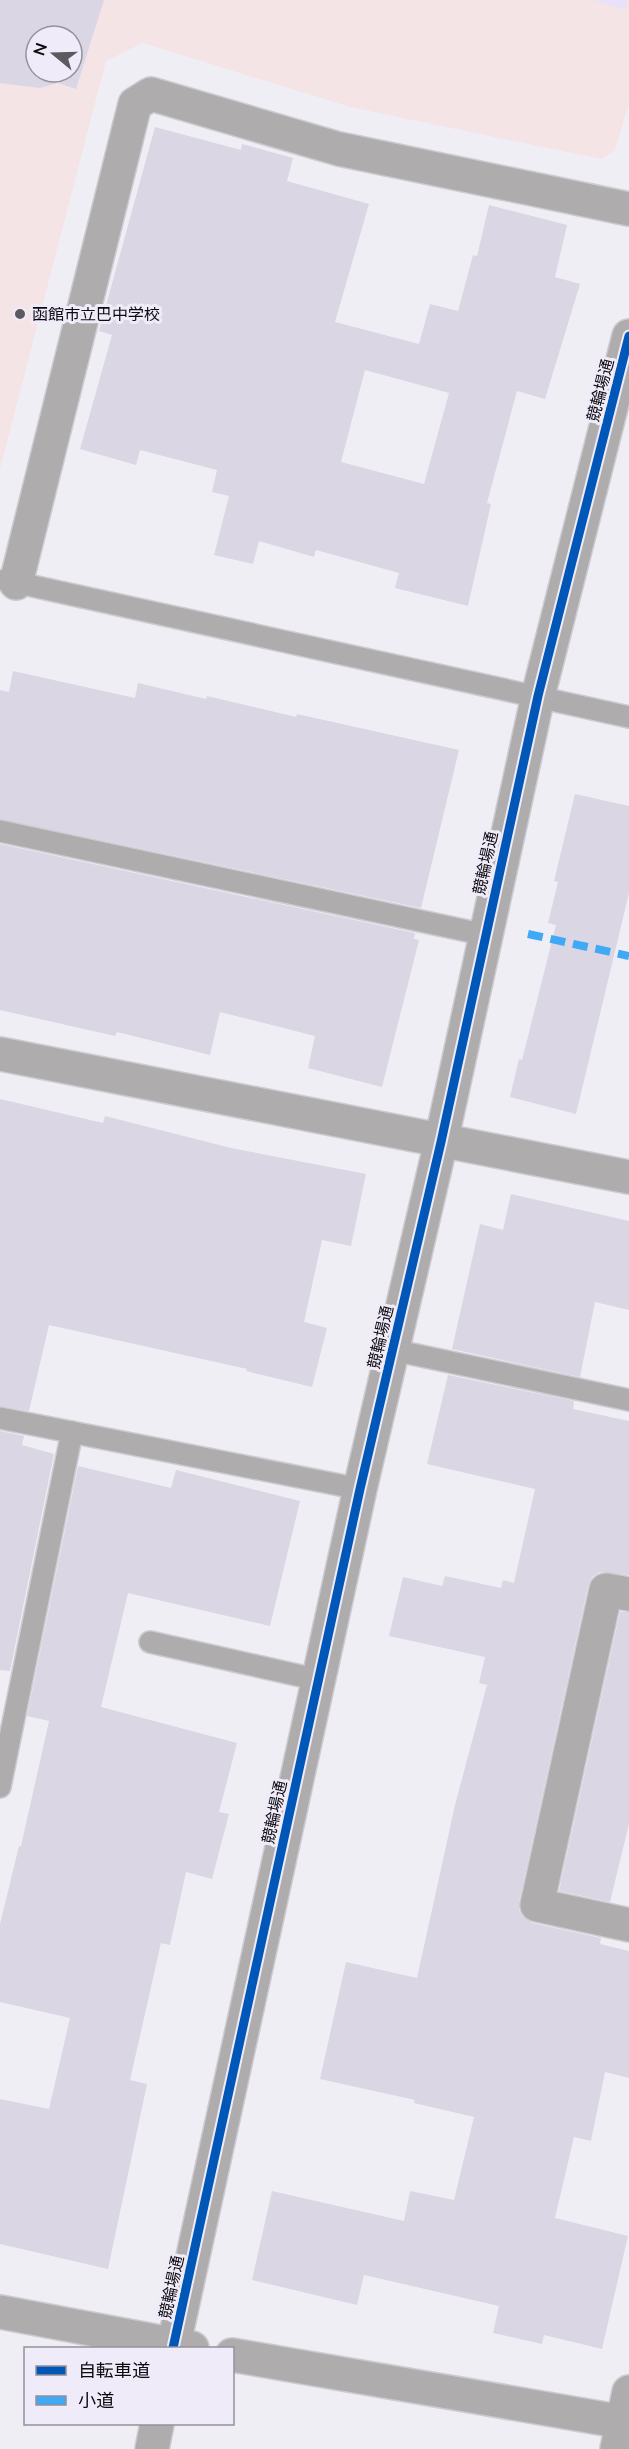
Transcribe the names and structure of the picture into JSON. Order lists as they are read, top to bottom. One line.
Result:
{"streets":{"street":["競輪場通"]},"places":["函館市立巴中学校"],"legend":["自転車道","小道"],"north":"left"}
